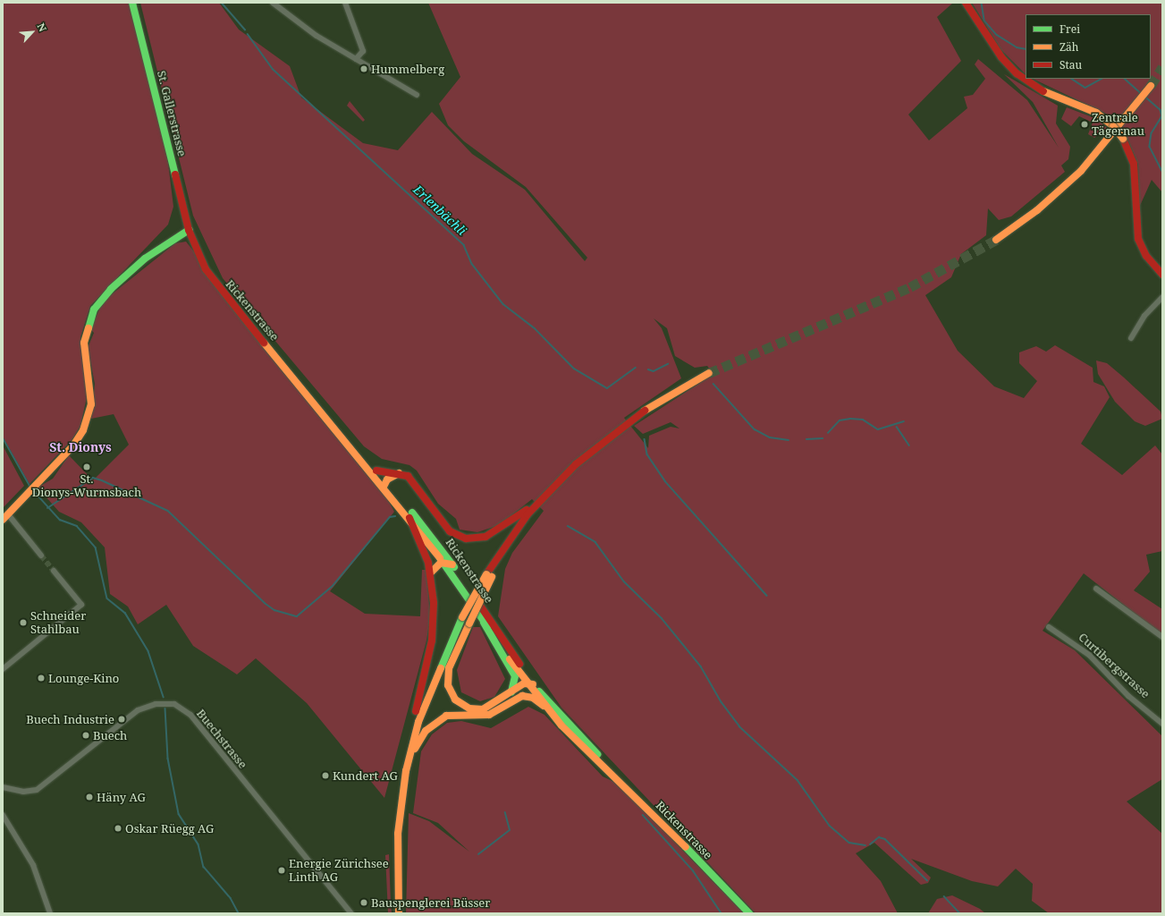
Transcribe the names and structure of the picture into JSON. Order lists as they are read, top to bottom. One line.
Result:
{"streets":{"main road":["St. Gallerstrasse","Rickenstrasse"],"street":["Curtibergstrasse","Buechstrasse"]},"crossings":[["St. Gallerstrasse","Rickenstrasse"]],"districts":["St. Dionys"],"water":["Erlenbächli"],"places":["Hummelberg","Zentrale Tägernau","St. Dionys-Wurmsbach","Schneider Stahlbau","Lounge-Kino","Buech Industrie","Buech","Kundert AG","Häny AG","Oskar Rüegg AG","Energie Zürichsee Linth AG","Bauspenglerei Büsser"],"legend":["Frei","Zäh","Stau"],"north":"top right"}
